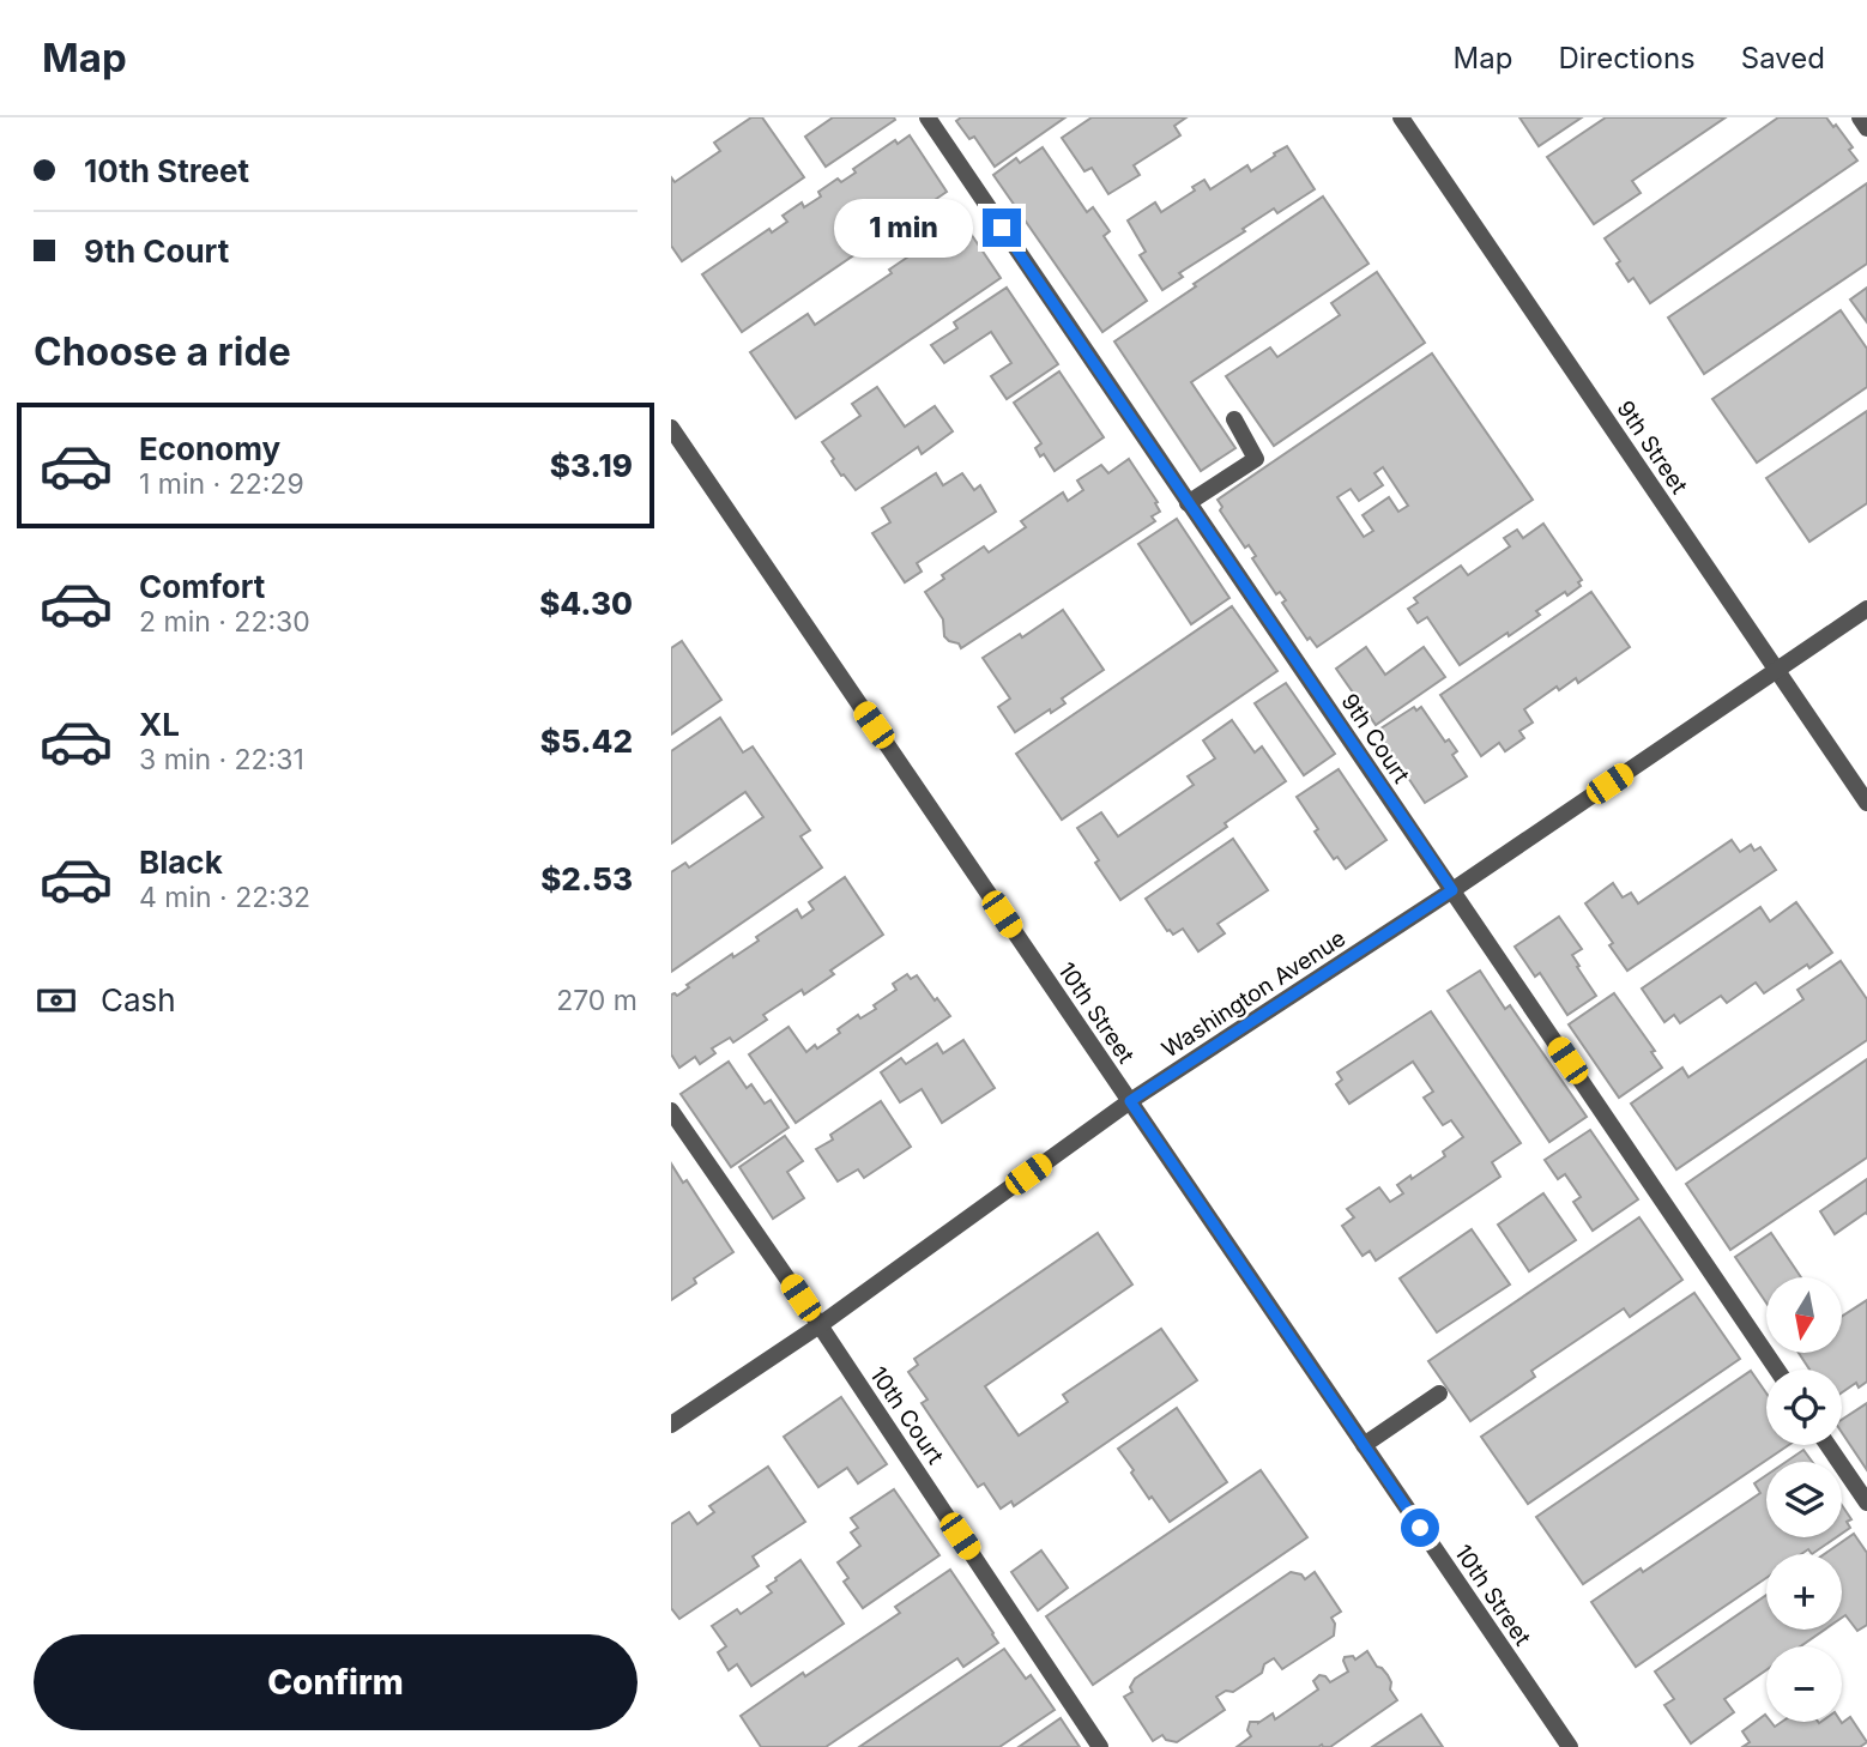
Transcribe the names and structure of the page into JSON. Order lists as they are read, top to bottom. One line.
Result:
{"streets":{"street":["9th Street","9th Court","Washington Avenue","10th Street","10th Court"]},"crossings":[["9th Street","Washington Avenue"],["9th Court","Washington Avenue"],["Washington Avenue","10th Street"],["Washington Avenue","10th Court"]],"north":"bottom","page":{"header":"Map","nav":["Map","Directions","Saved"],"banner":["10th Street","9th Court"],"bubble":"1 min","heading":"Choose a ride","list":[{"name":"Economy","note":"1 min · 22:29","value":"$3.19"},{"name":"Comfort","note":"2 min · 22:30","value":"$4.30"},{"name":"XL","note":"3 min · 22:31","value":"$5.42"},{"name":"Black","note":"4 min · 22:32","value":"$2.53"}],"pay":["Cash","270 m"],"map_buttons":["+","−"],"buttons":"Confirm"}}
